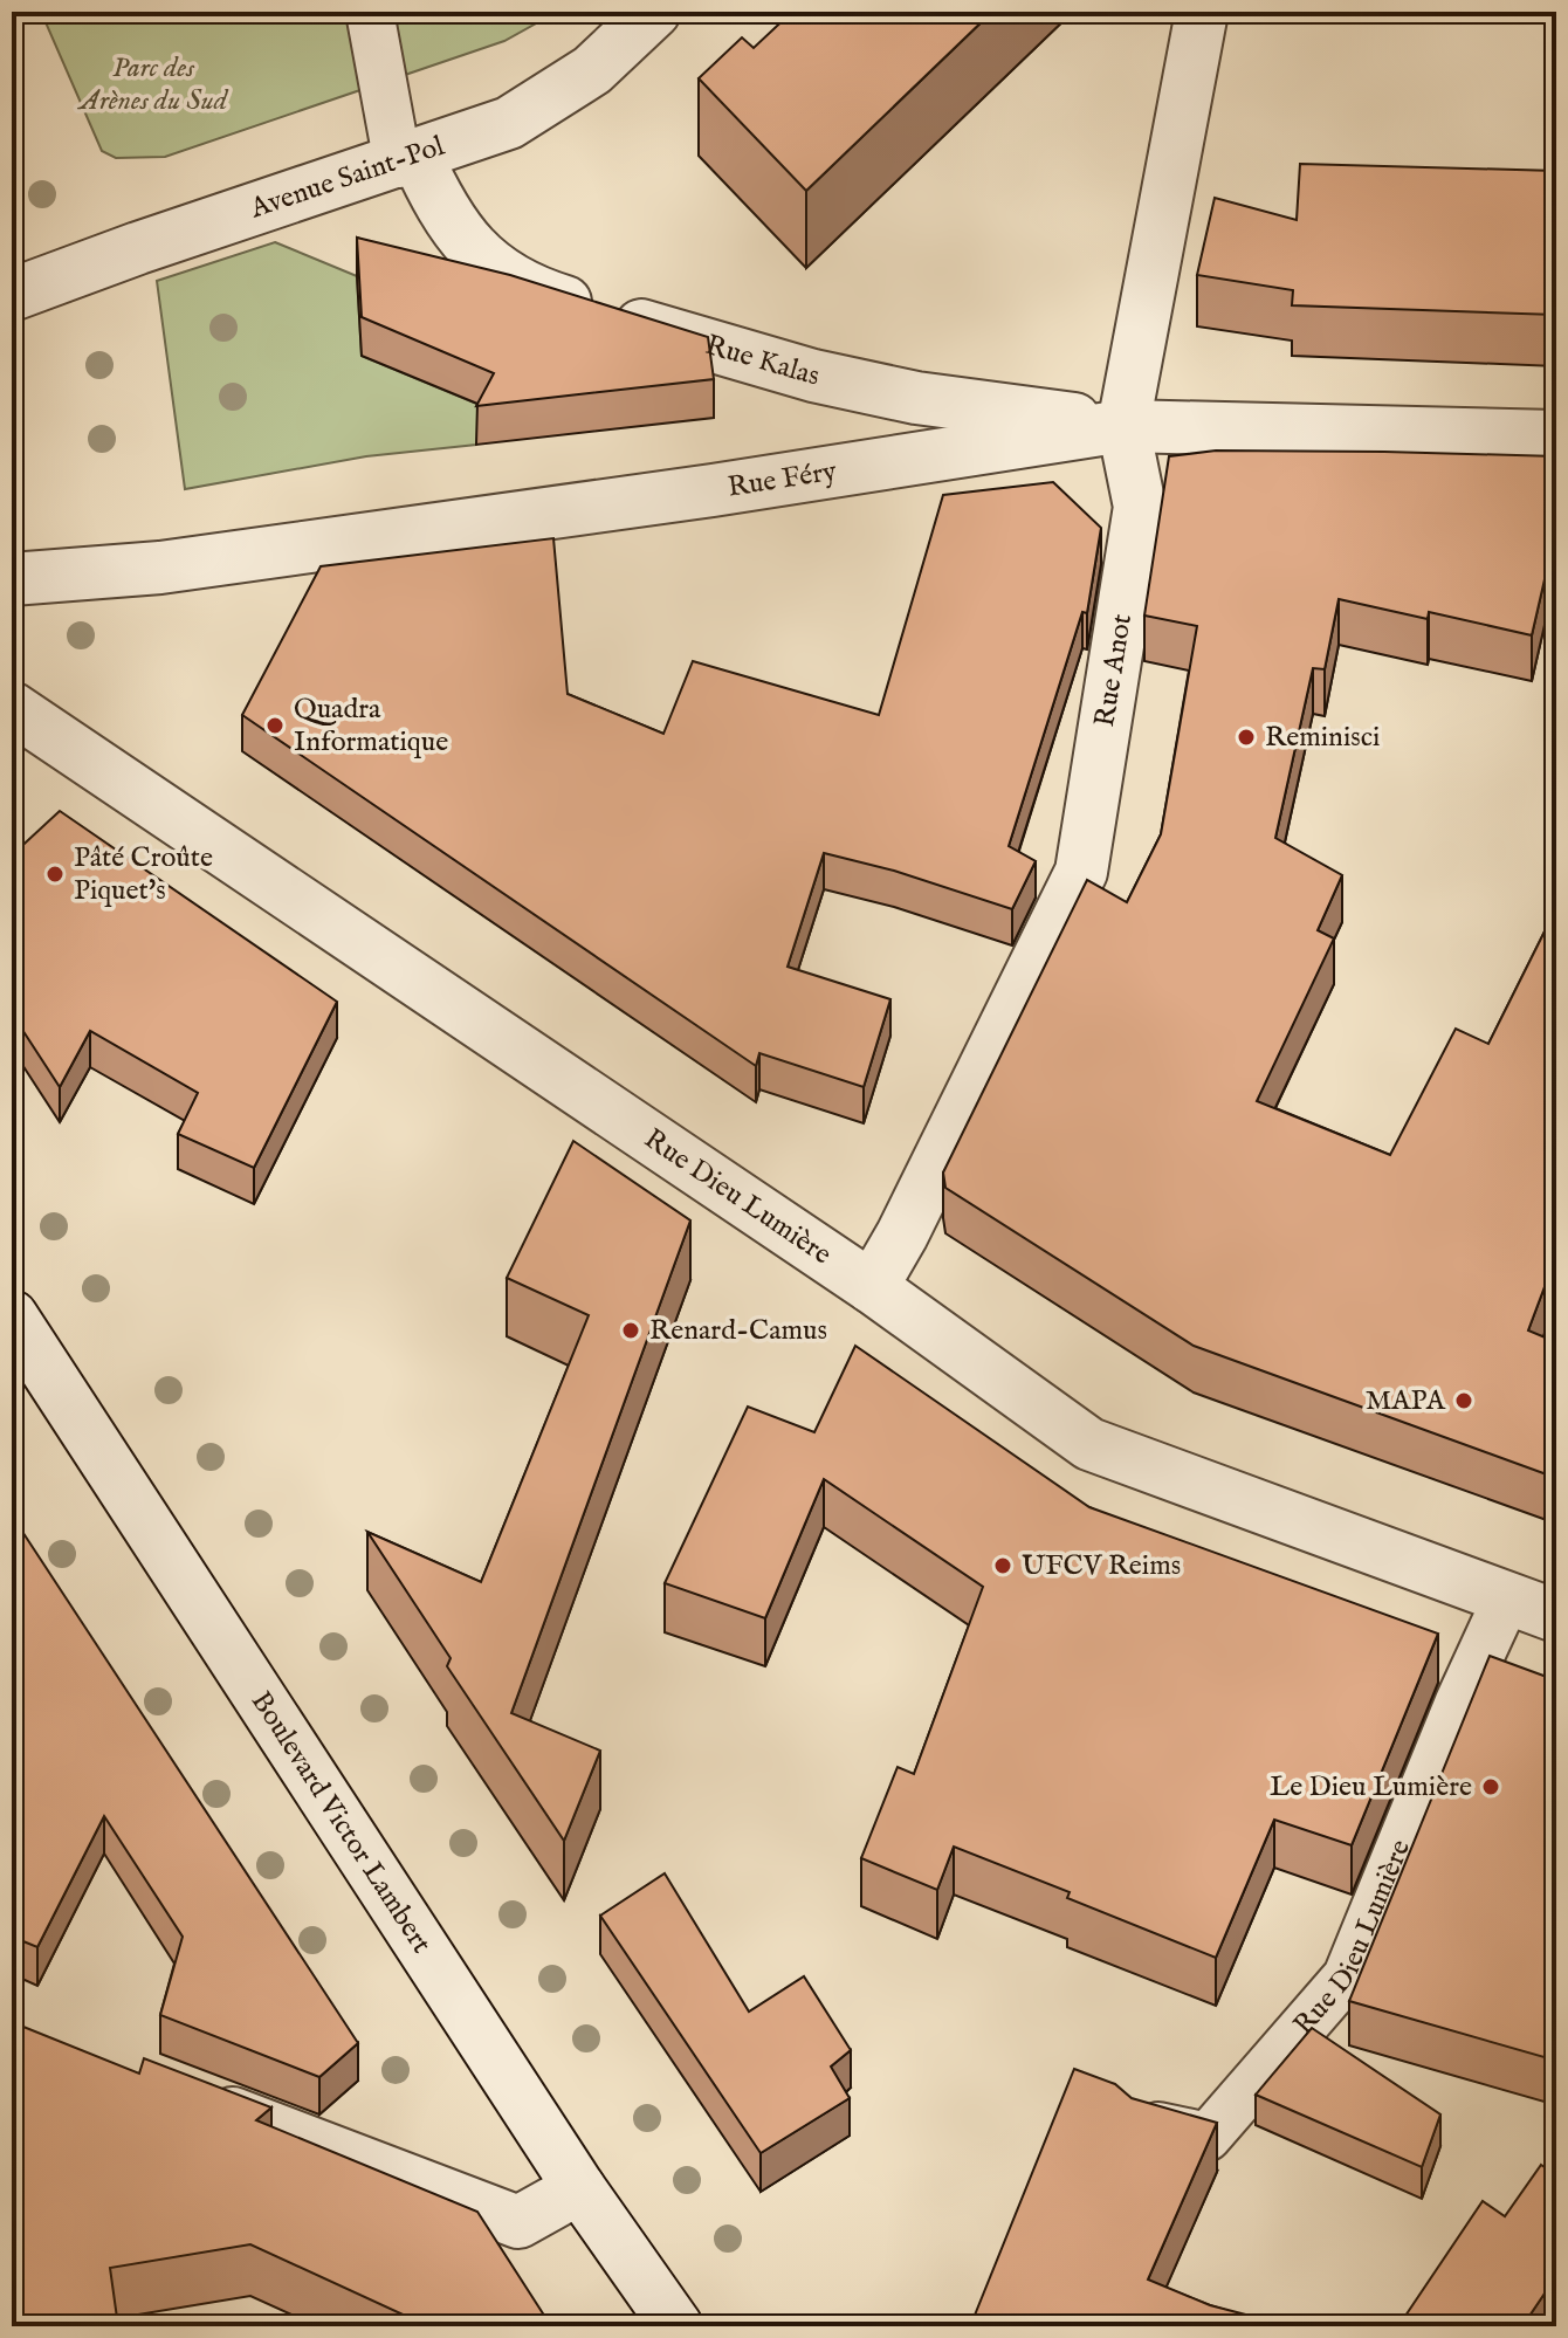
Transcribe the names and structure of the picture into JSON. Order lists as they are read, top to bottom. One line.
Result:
{"streets":{"street":["Avenue Saint-Pol","Rue Kalas","Rue Féry","Rue Anot","Rue Dieu Lumière","Boulevard Victor Lambert"]},"crossings":[["Avenue Saint-Pol","Rue Kalas"],["Rue Kalas","Rue Féry"],["Rue Kalas","Rue Anot"],["Rue Féry","Rue Anot"],["Rue Anot","Rue Dieu Lumière"]],"parks":["Parc des Arènes du Sud"],"places":["Quadra Informatique","Reminisci","Pâté Croûte Piquet's","Renard-Camus","MAPA","UFCV Reims","Le Dieu Lumière"]}
